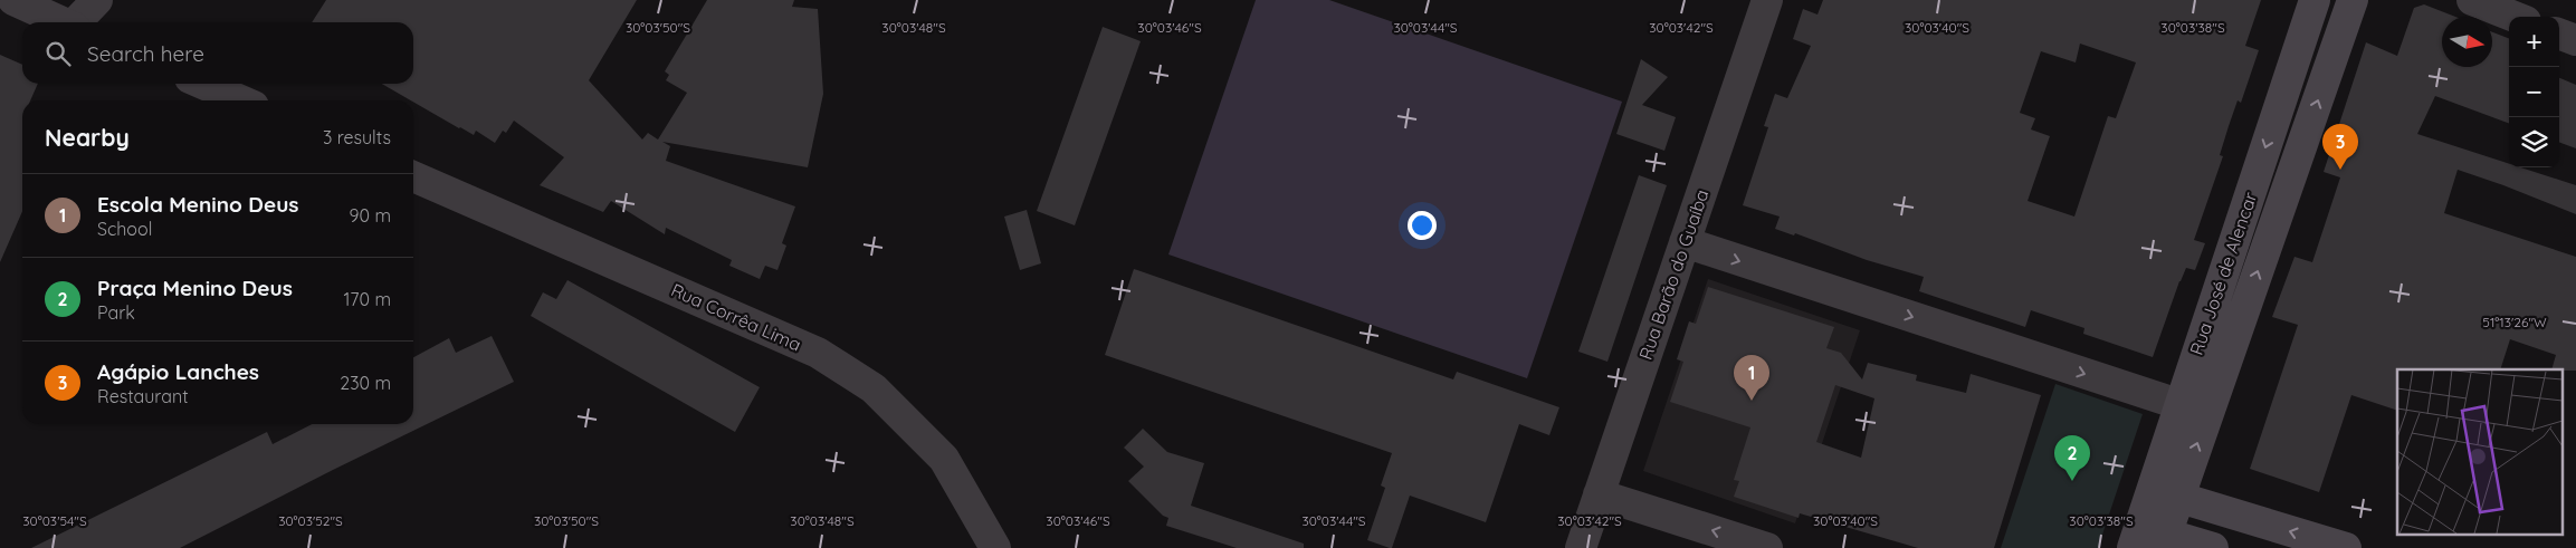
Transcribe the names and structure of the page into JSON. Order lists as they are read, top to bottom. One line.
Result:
{"streets":{"main road":["Rua José de Alencar"],"street":["Rua Barão do Guaíba","Rua Corrêa Lima"]},"north":"right","page":{"map_buttons":["+","−"],"search":"Search here","heading":["Nearby","3 results"],"pins":["3","1","2"],"list":[{"mark":"1","name":"Escola Menino Deus","note":"School","value":"90 m"},{"mark":"2","name":"Praça Menino Deus","note":"Park","value":"170 m"},{"mark":"3","name":"Agápio Lanches","note":"Restaurant","value":"230 m"}]},"coordinates":["30°03'50\"S","30°03'48\"S","30°03'46\"S","30°03'44\"S","30°03'38\"S","30°03'42\"S","30°03'40\"S","51°13'26\"W","30°03'52\"S","30°03'54\"S"]}
